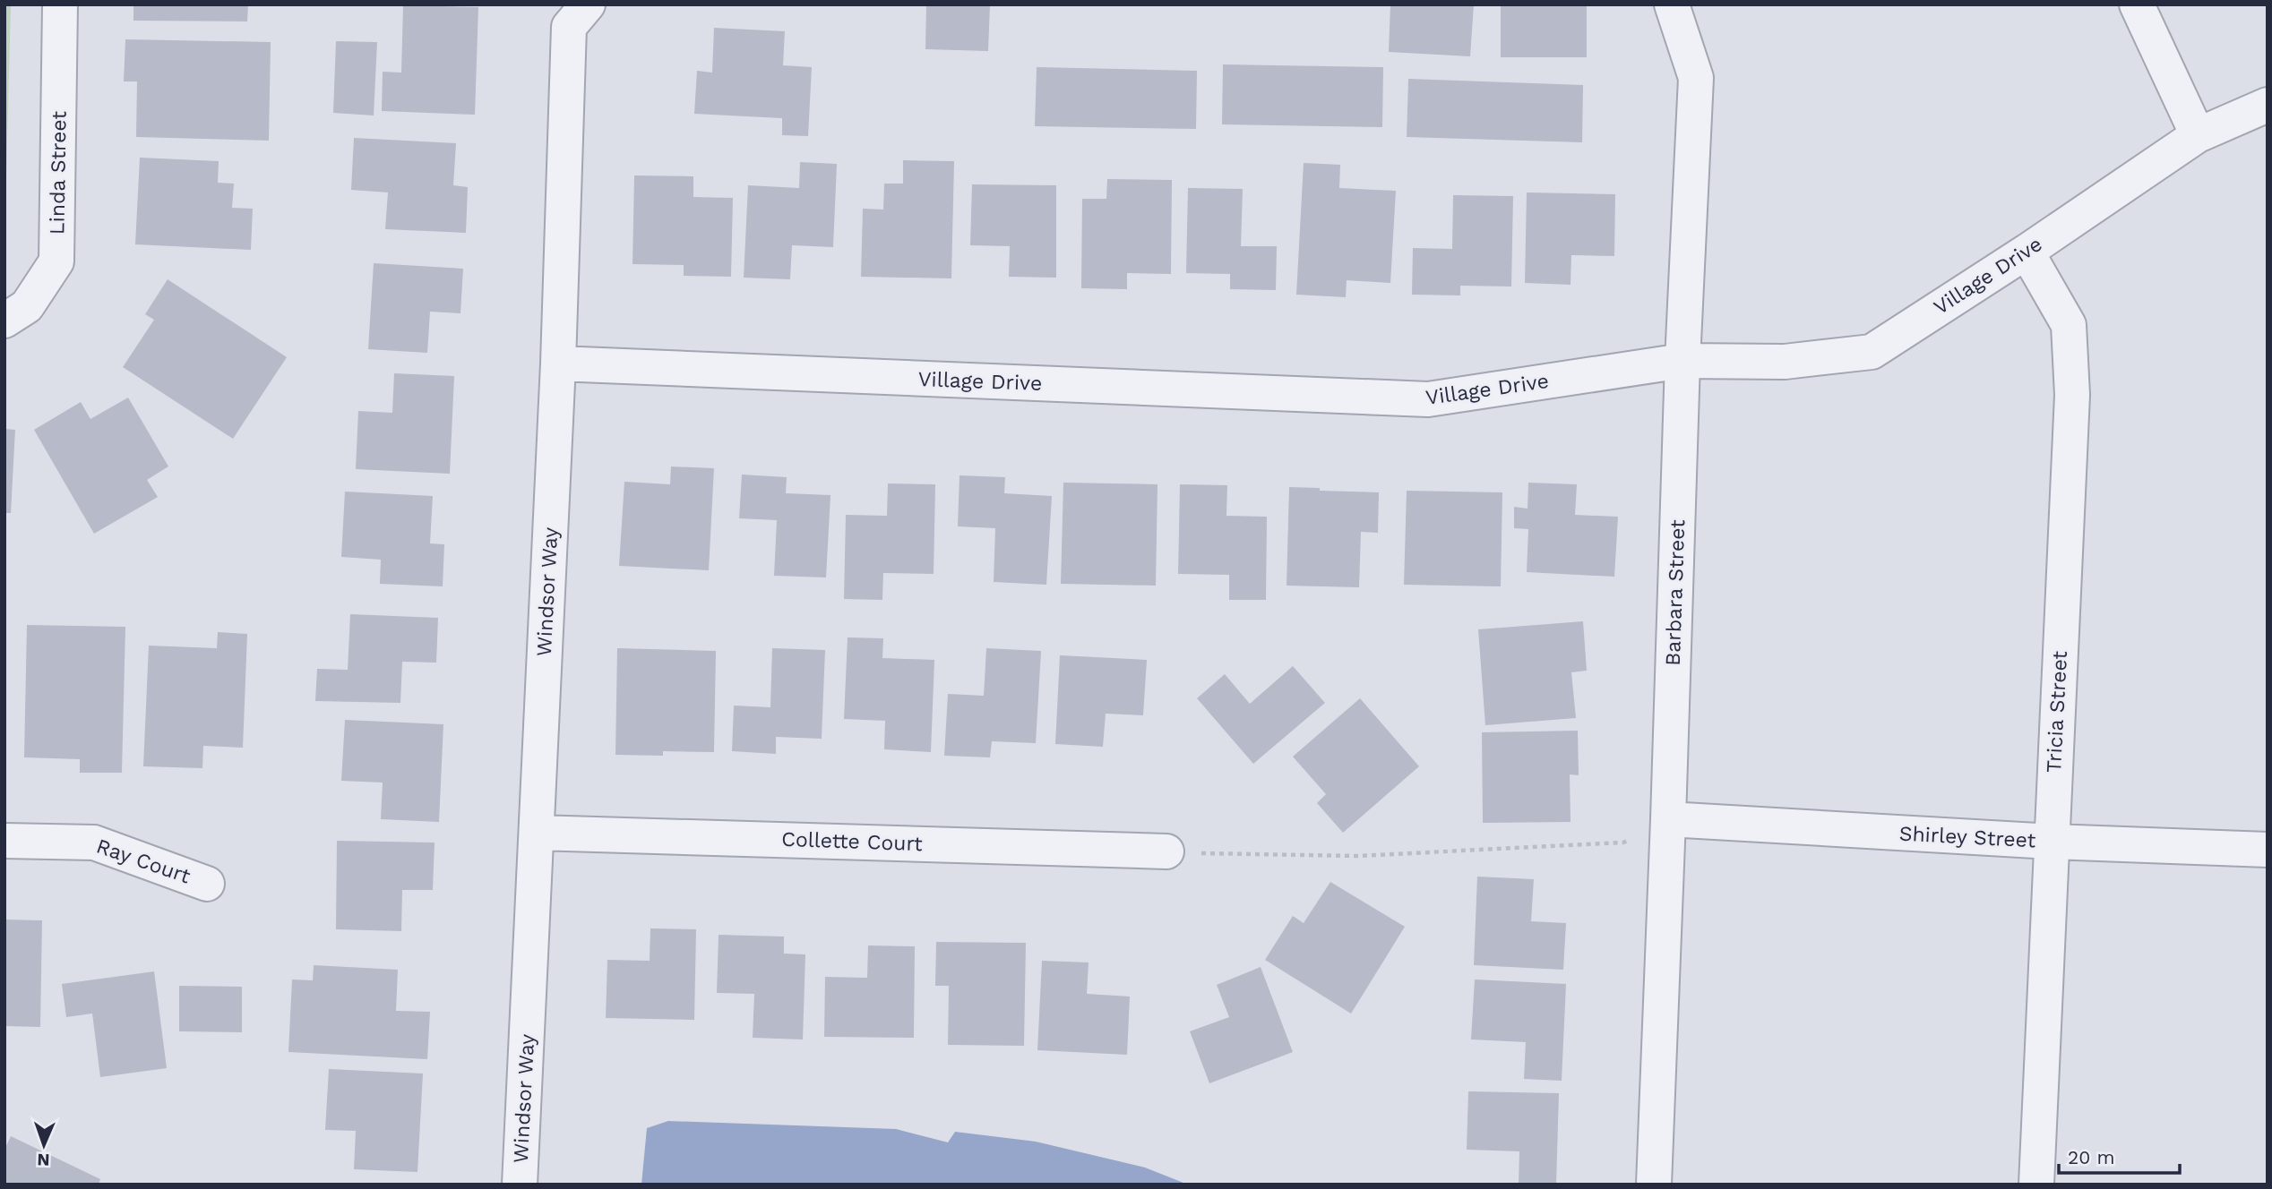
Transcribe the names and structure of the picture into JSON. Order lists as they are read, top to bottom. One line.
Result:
{"streets":{"street":["Linda Street","Village Drive","Windsor Way","Barbara Street","Tricia Street","Shirley Street","Collette Court","Ray Court"]},"crossings":[["Village Drive","Windsor Way"],["Village Drive","Barbara Street"],["Village Drive","Tricia Street"],["Windsor Way","Collette Court"],["Barbara Street","Shirley Street"],["Tricia Street","Shirley Street"]],"scale_bar":"20 m","north":"bottom"}
